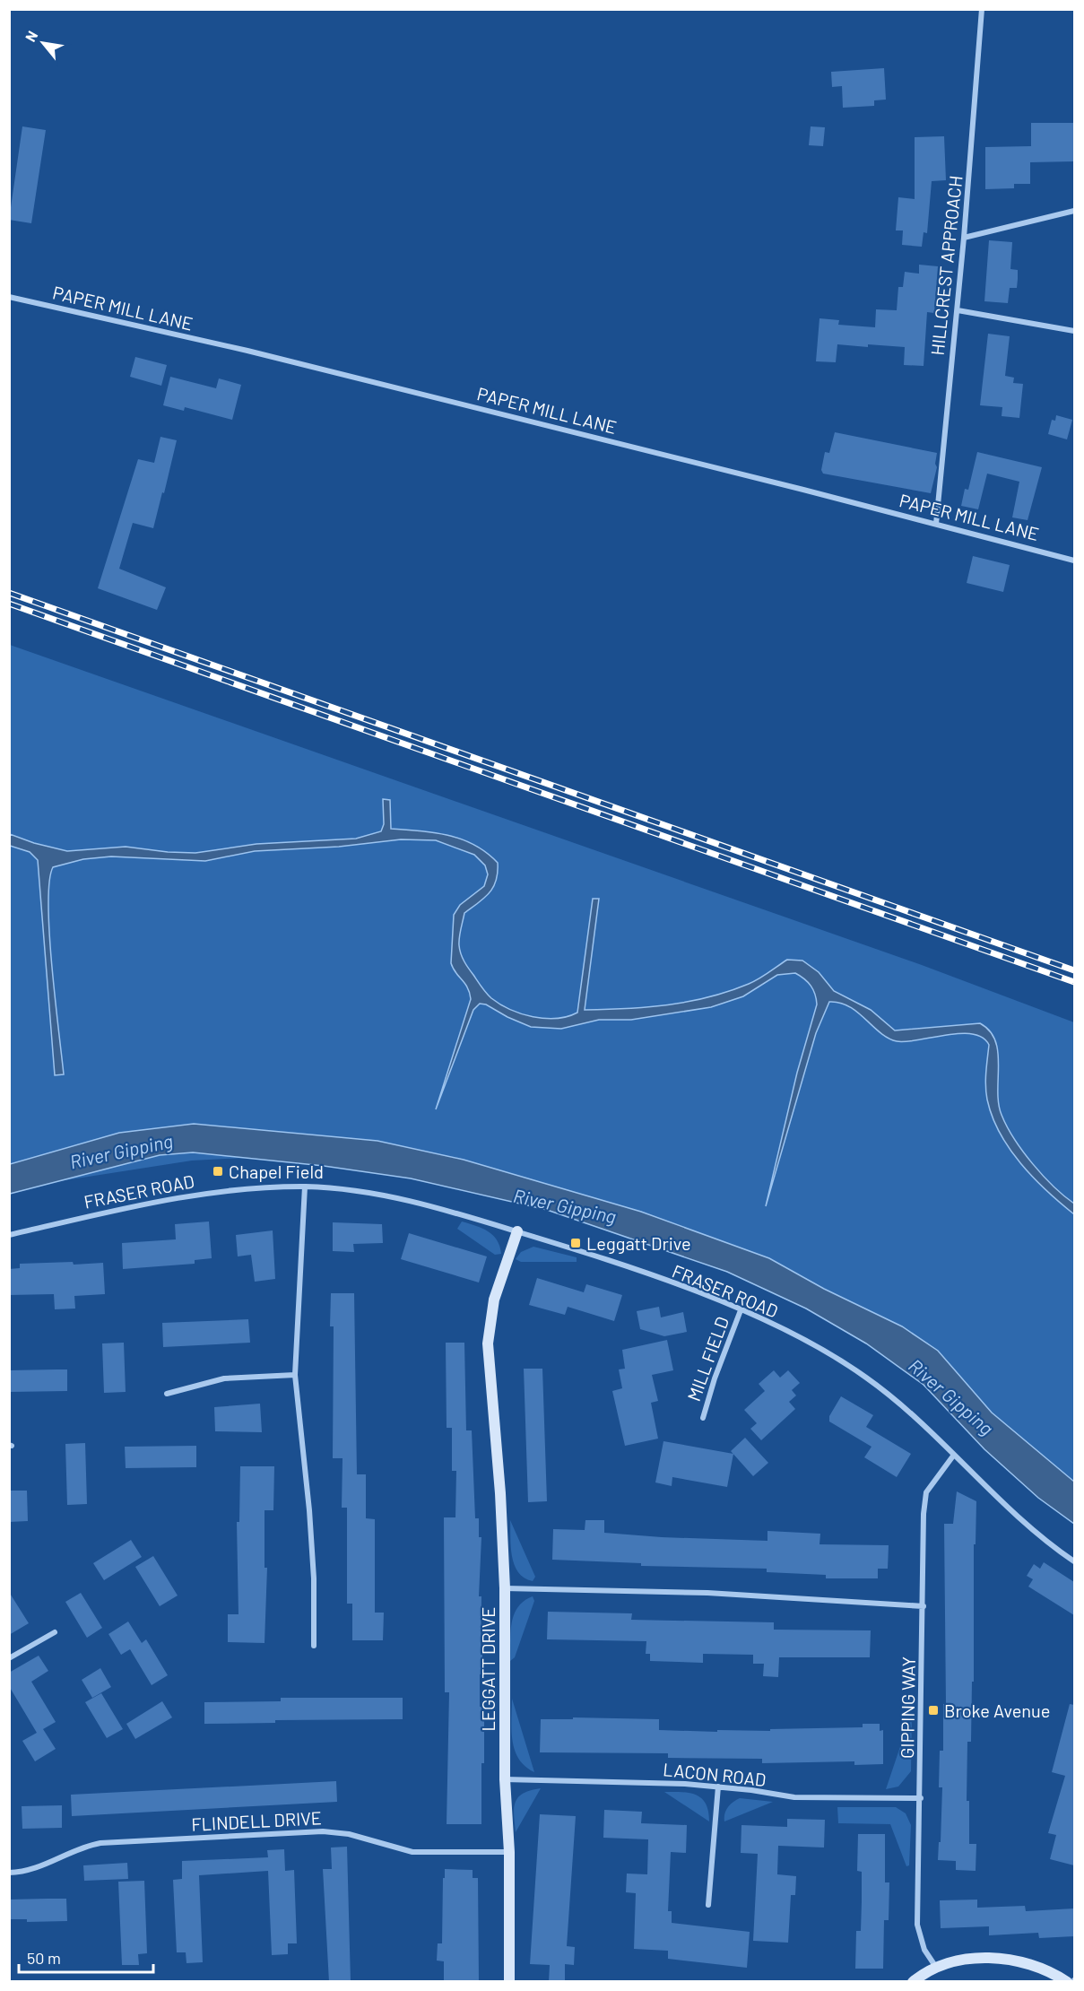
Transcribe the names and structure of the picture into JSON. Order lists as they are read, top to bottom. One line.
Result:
{"streets":{"street":["HILLCREST APPROACH","PAPER MILL LANE","FRASER ROAD","MILL FIELD","LEGGATT DRIVE","GIPPING WAY","LACON ROAD","FLINDELL DRIVE"]},"crossings":[["HILLCREST APPROACH","PAPER MILL LANE"],["FRASER ROAD","MILL FIELD"],["FRASER ROAD","LEGGATT DRIVE"],["FRASER ROAD","GIPPING WAY"],["LEGGATT DRIVE","LACON ROAD"],["LEGGATT DRIVE","FLINDELL DRIVE"],["GIPPING WAY","LACON ROAD"]],"water":["River Gipping"],"places":{"transit":["Chapel Field","Leggatt Drive","Broke Avenue"]},"scale_bar":"50 m","north":"top left"}
